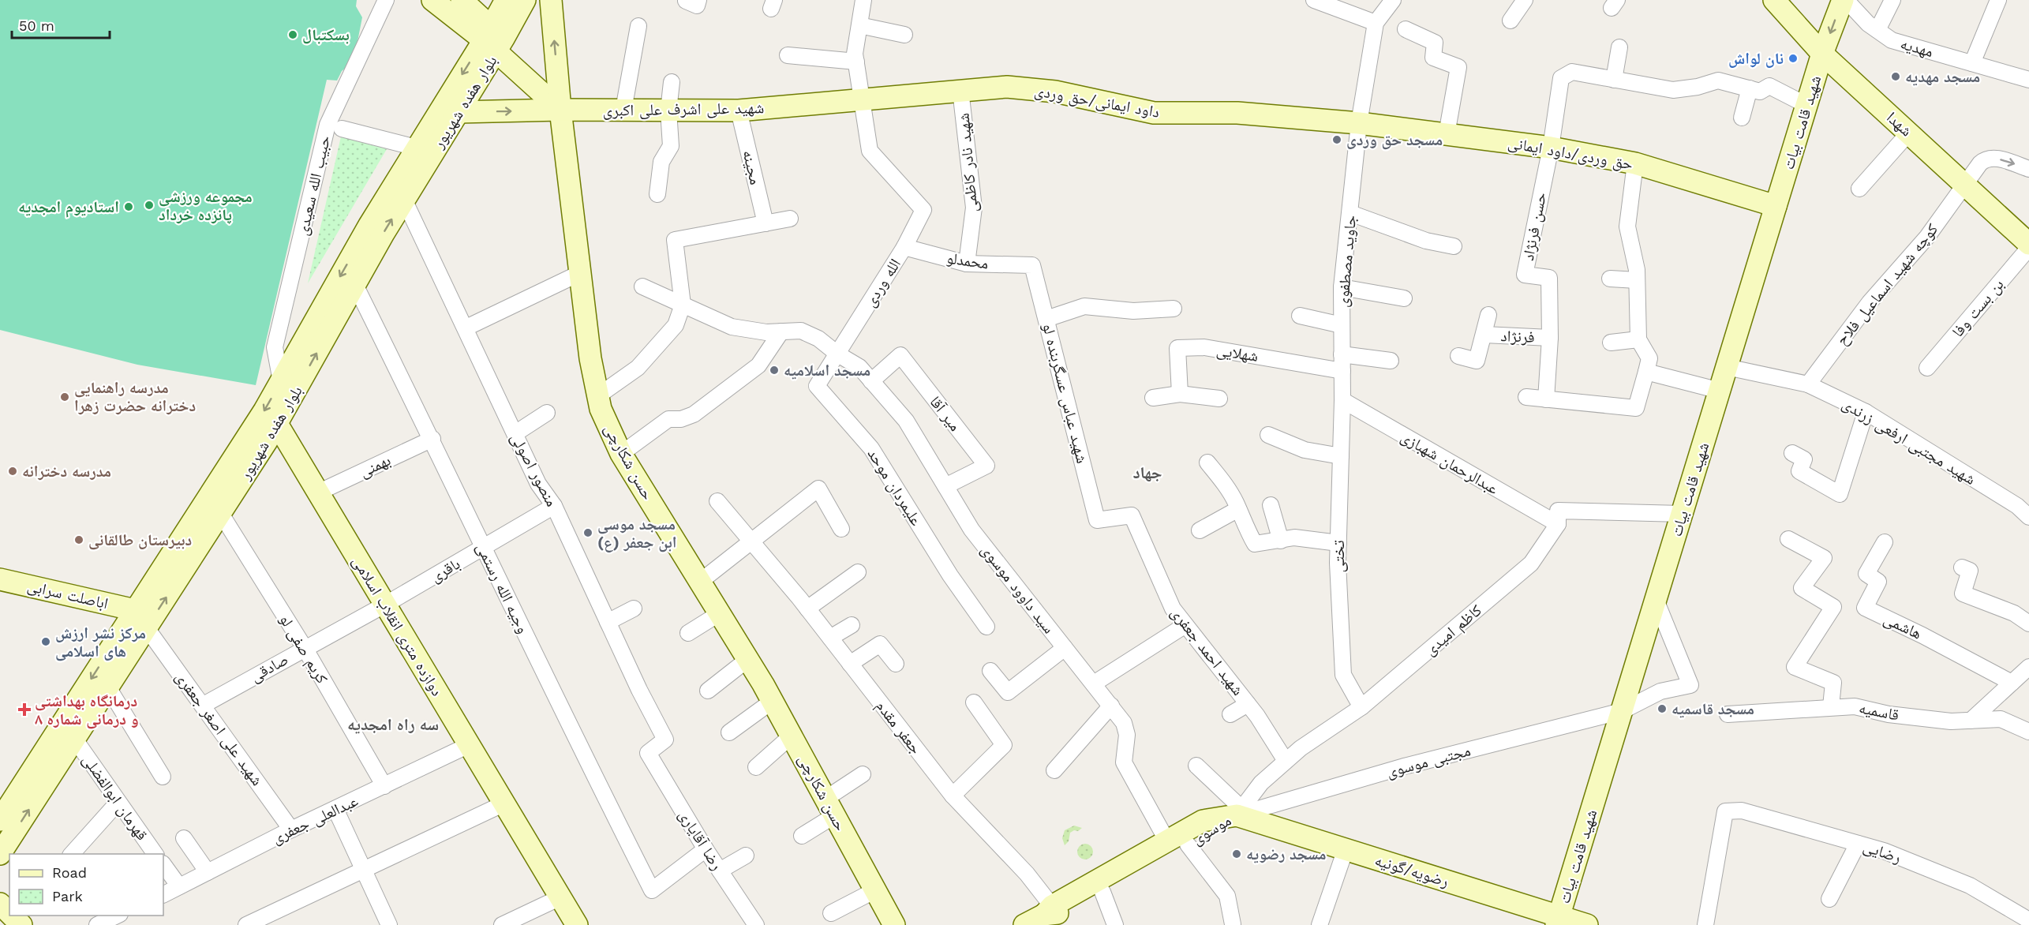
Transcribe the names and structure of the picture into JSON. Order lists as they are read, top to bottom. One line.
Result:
{"streets":{"street":["مهدیه","داود ایمانی/حق وردی","بلوار هفده شهریور","شهید علی اشرف علی اکبری","شهید قامت بیات","شهدا","حق وردی/داود ایمانی","شهید نادر کاظمی","مجینه","حبیب الله سعیدی","حسن فرنژاد","محمدلو","جاوید مصطفوی","الله وردی","کوچه شهید اسماعیل فلاح","بن بست وفا","فرنژاد","شهلایی","شهید عباس عسگربنده لو","میر آقا","شهید مجتبی ارفعی زرندی","حسن شکارچی","عبدالرحمان شهبازی","بهمنی","منصور اصولی","علیمردان موحد","تختی","باقری","وجیه الله رستمی","سید داوود موسوی","اباصلت سرابی","دوازده متری انقلاب اسلامی","هاشمی","کاظم امیدی","کریم صفی لو","شهید احمد جعفری","صادقی","قاسمیه","جعفر مقدم","شهید علی اصغر جعفری","مجتبی موسوی","قهرمان ابوالفضلی","عبدالعلی جعفری","موسوی","رضا آقایاری","رضایی","رضویه/گونیه"]},"crossings":[["مهدیه","شهید قامت بیات"],["داود ایمانی/حق وردی","شهید علی اشرف علی اکبری"],["داود ایمانی/حق وردی","حق وردی/داود ایمانی"],["داود ایمانی/حق وردی","شهید نادر کاظمی"],["داود ایمانی/حق وردی","جاوید مصطفوی"],["داود ایمانی/حق وردی","الله وردی"],["بلوار هفده شهریور","شهید علی اشرف علی اکبری"],["بلوار هفده شهریور","حبیب الله سعیدی"],["بلوار هفده شهریور","منصور اصولی"],["بلوار هفده شهریور","وجیه الله رستمی"],["بلوار هفده شهریور","اباصلت سرابی"],["بلوار هفده شهریور","دوازده متری انقلاب اسلامی"],["بلوار هفده شهریور","کریم صفی لو"],["بلوار هفده شهریور","شهید علی اصغر جعفری"],["بلوار هفده شهریور","قهرمان ابوالفضلی"],["شهید علی اشرف علی اکبری","مجینه"],["شهید علی اشرف علی اکبری","الله وردی"],["شهید علی اشرف علی اکبری","حسن شکارچی"],["شهید قامت بیات","شهدا"],["شهید قامت بیات","حق وردی/داود ایمانی"],["شهید قامت بیات","شهید مجتبی ارفعی زرندی"],["شهید قامت بیات","کاظم امیدی"],["شهید قامت بیات","مجتبی موسوی"],["شهید قامت بیات","رضویه/گونیه"],["شهدا","کوچه شهید اسماعیل فلاح"],["حق وردی/داود ایمانی","حسن فرنژاد"],["حق وردی/داود ایمانی","جاوید مصطفوی"],["شهید نادر کاظمی","محمدلو"],["حسن فرنژاد","فرنژاد"],["محمدلو","الله وردی"],["محمدلو","شهید عباس عسگربنده لو"],["جاوید مصطفوی","شهلایی"],["جاوید مصطفوی","عبدالرحمان شهبازی"],["جاوید مصطفوی","تختی"],["الله وردی","علیمردان موحد"],["الله وردی","سید داوود موسوی"],["کوچه شهید اسماعیل فلاح","شهید مجتبی ارفعی زرندی"],["شهید عباس عسگربنده لو","شهید احمد جعفری"],["میر آقا","سید داوود موسوی"],["عبدالرحمان شهبازی","تختی"],["عبدالرحمان شهبازی","کاظم امیدی"],["بهمنی","وجیه الله رستمی"],["بهمنی","دوازده متری انقلاب اسلامی"],["منصور اصولی","باقری"],["منصور اصولی","رضا آقایاری"],["علیمردان موحد","سید داوود موسوی"],["تختی","کاظم امیدی"],["باقری","وجیه الله رستمی"],["باقری","دوازده متری انقلاب اسلامی"],["باقری","صادقی"],["وجیه الله رستمی","رضا آقایاری"],["سید داوود موسوی","موسوی"],["دوازده متری انقلاب اسلامی","صادقی"],["دوازده متری انقلاب اسلامی","عبدالعلی جعفری"],["کاظم امیدی","شهید احمد جعفری"],["کاظم امیدی","مجتبی موسوی"],["کاظم امیدی","موسوی"],["کاظم امیدی","رضویه/گونیه"],["کریم صفی لو","صادقی"],["کریم صفی لو","عبدالعلی جعفری"],["صادقی","شهید علی اصغر جعفری"],["جعفر مقدم","موسوی"],["شهید علی اصغر جعفری","عبدالعلی جعفری"],["مجتبی موسوی","موسوی"],["مجتبی موسوی","رضویه/گونیه"],["موسوی","رضویه/گونیه"]],"districts":["جهاد","سه راه امجدیه"],"places":{"other":["بسکتبال","نان لواش","مسجد مهدیه","مسجد حق وردی","مجموعه ورزشی پانزده خرداد","استادیوم امجدیه","مسجد اسلامیه","مدرسه راهنمایی دخترانه حضرت زهرا","مدرسه دخترانه","مسجد موسی ابن جعفر (ع)","دبیرستان طالقانی","مرکز نشر ارزش های اسلامی","مسجد قاسمیه","مسجد رضویه"],"health":["درمانگاه بهداشتی و درمانی شماره ۸"]},"legend":["Road","Park"],"scale_bar":"50 m"}
